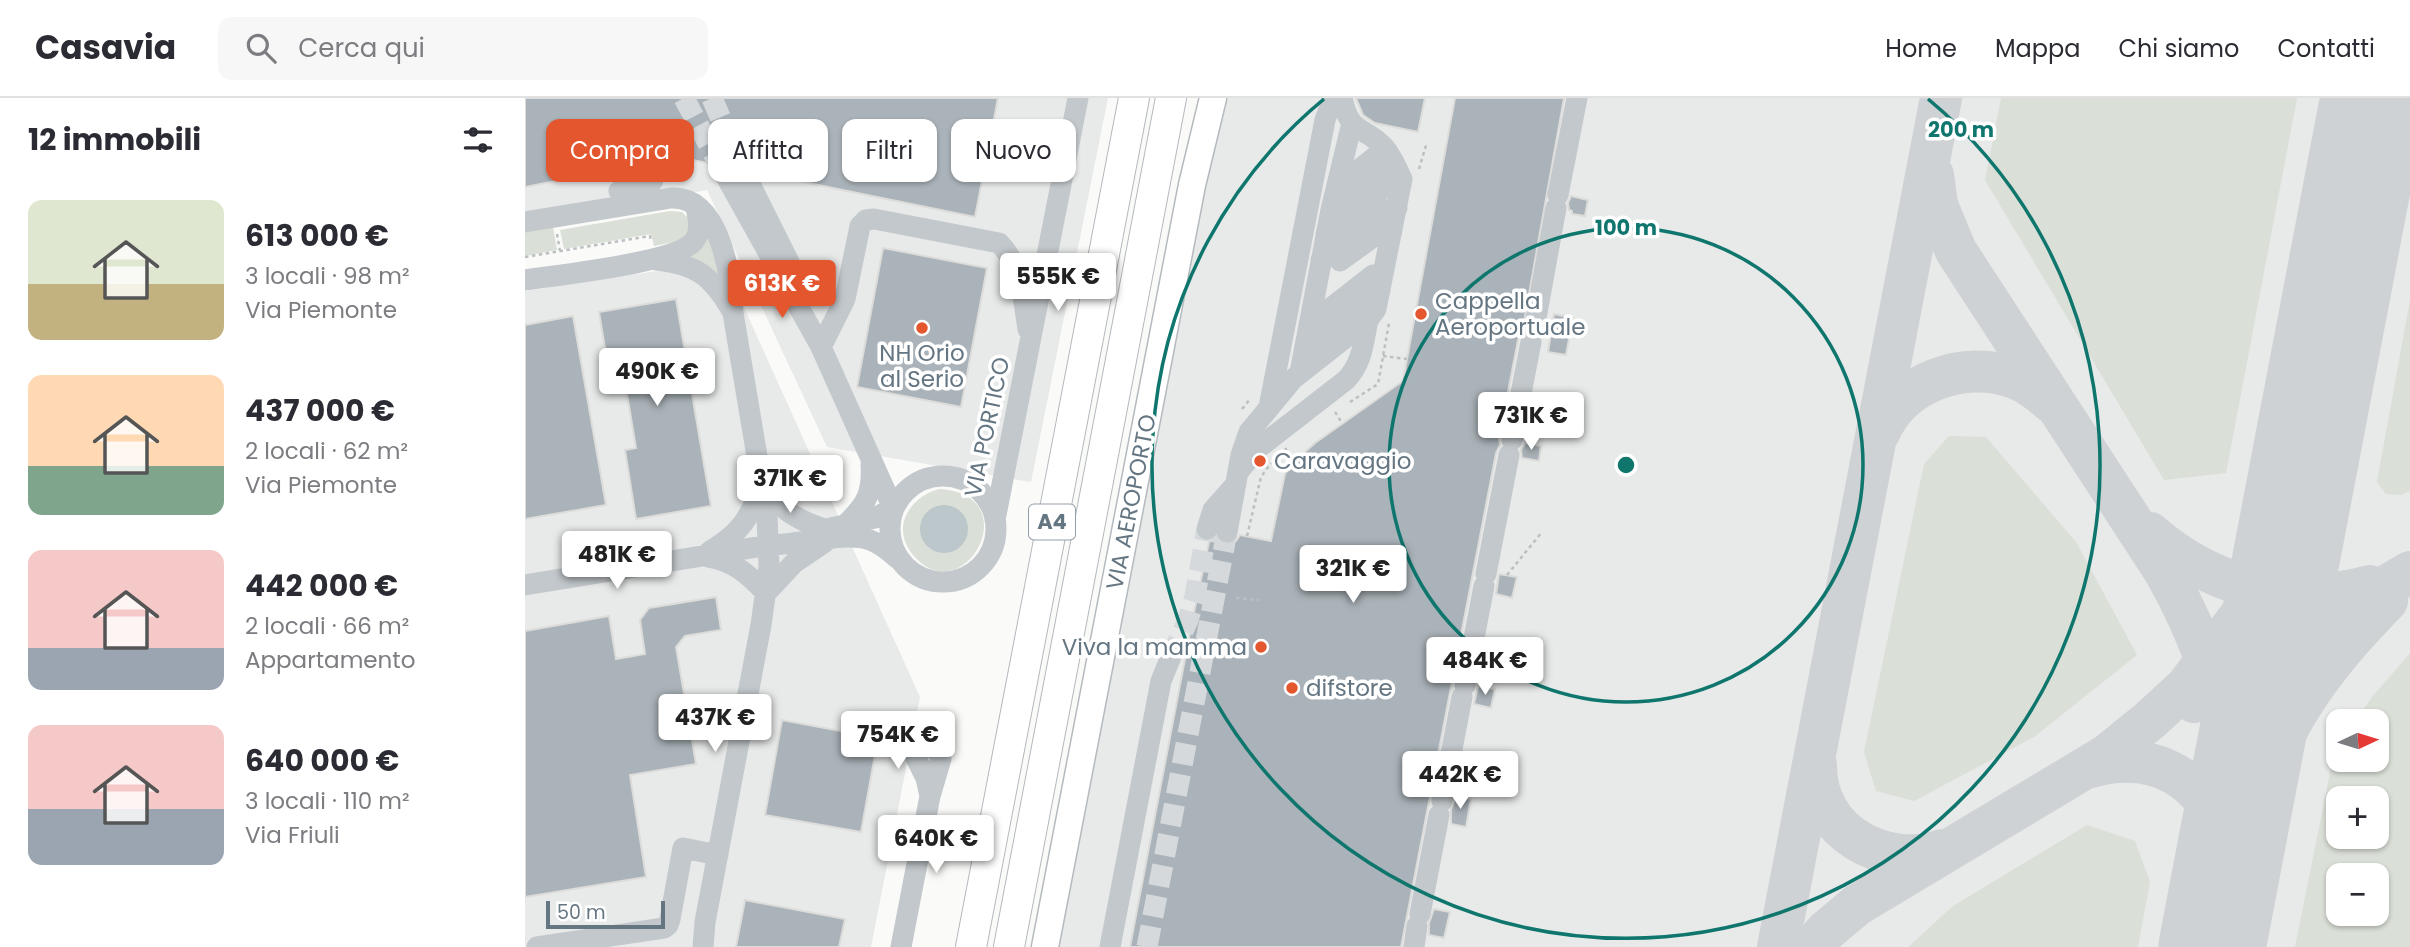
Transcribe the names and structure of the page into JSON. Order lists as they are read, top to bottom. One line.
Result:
{"streets":{"highway":["A4"],"main road":["VIA AEROPORTO"],"street":["VIA PORTICO"]},"places":["Cappella Aeroportuale","NH Orio al Serio","Caravaggio","Viva la mamma","difstore"],"scale_bar":"50 m","north":"right","page":{"header":"Casavia","search":"Cerca qui","nav":["Home","Mappa","Chi siamo","Contatti"],"heading":"12 immobili","chip":["Compra","Affitta","Filtri","Nuovo"],"list":[{"name":"613 000 €","note":"3 locali · 98 m² · Via Piemonte"},{"name":"437 000 €","note":"2 locali · 62 m² · Via Piemonte"},{"name":"442 000 €","note":"2 locali · 66 m² · Appartamento"},{"name":"640 000 €","note":"3 locali · 110 m² · Via Friuli"}],"price":["555K €","613K €","490K €","731K €","371K €","481K €","321K €","484K €","437K €","754K €","442K €","640K €"],"map_buttons":["+","−"],"scale":"50 m"},"rings":["200 m","100 m"]}
